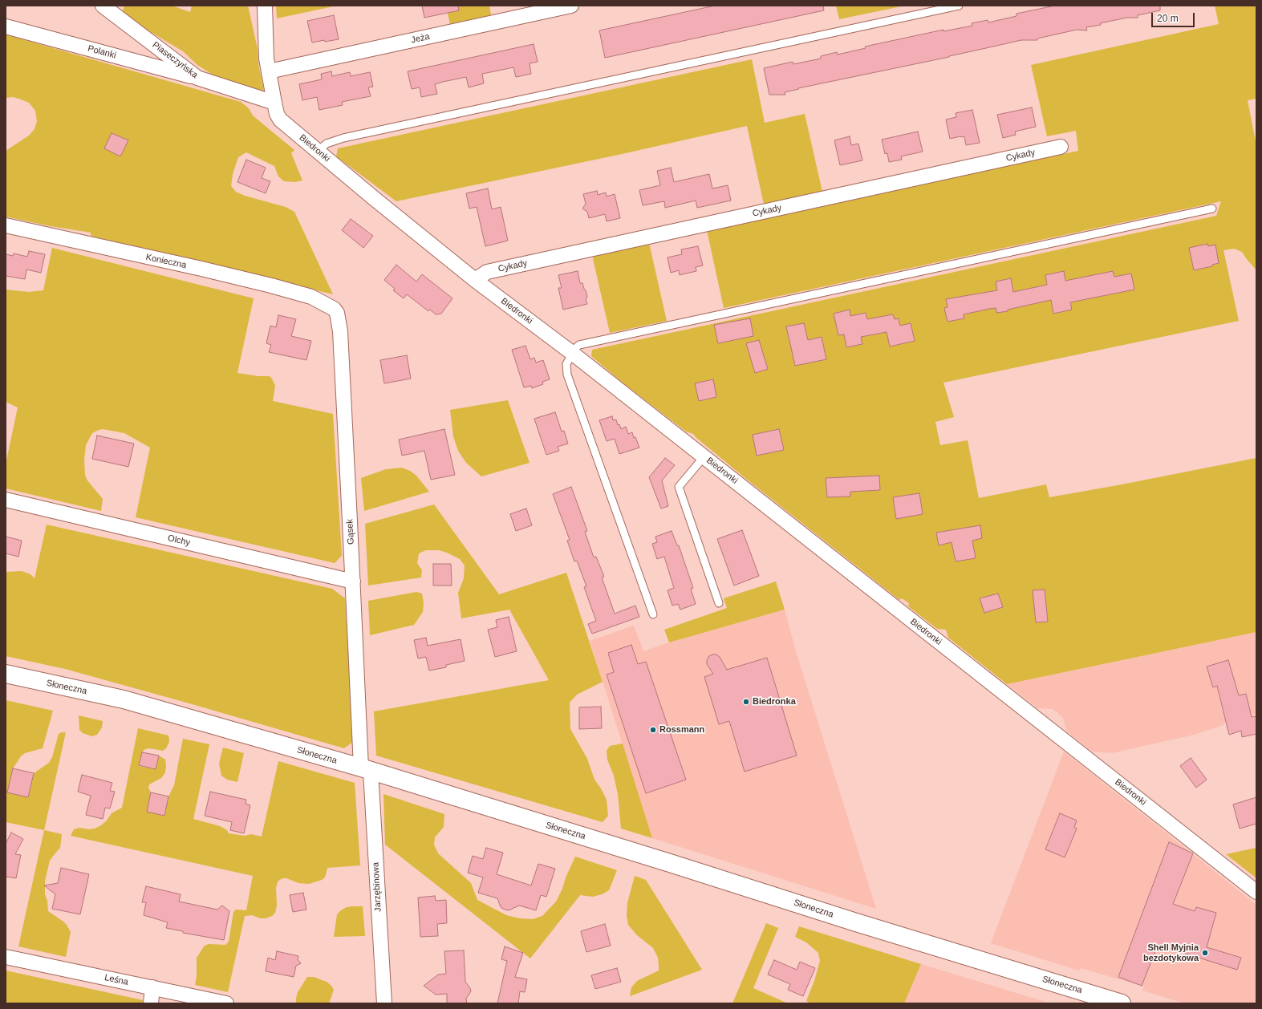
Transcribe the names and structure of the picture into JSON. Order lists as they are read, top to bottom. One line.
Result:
{"streets":{"main road":["Słoneczna"],"street":["Jeża","Polanki","Piaseczyńska","Biedronki","Cykady","Konieczna","Gąsek","Olchy","Jarzębinowa","Leśna"]},"crossings":[["Jeża","Biedronki"],["Polanki","Piaseczyńska"],["Piaseczyńska","Biedronki"],["Biedronki","Cykady"],["Konieczna","Gąsek"],["Gąsek","Olchy"],["Gąsek","Słoneczna"],["Gąsek","Jarzębinowa"],["Słoneczna","Jarzębinowa"]],"places":["Biedronka","Rossmann","Shell Myjnia bezdotykowa"],"scale_bar":"20 m"}
